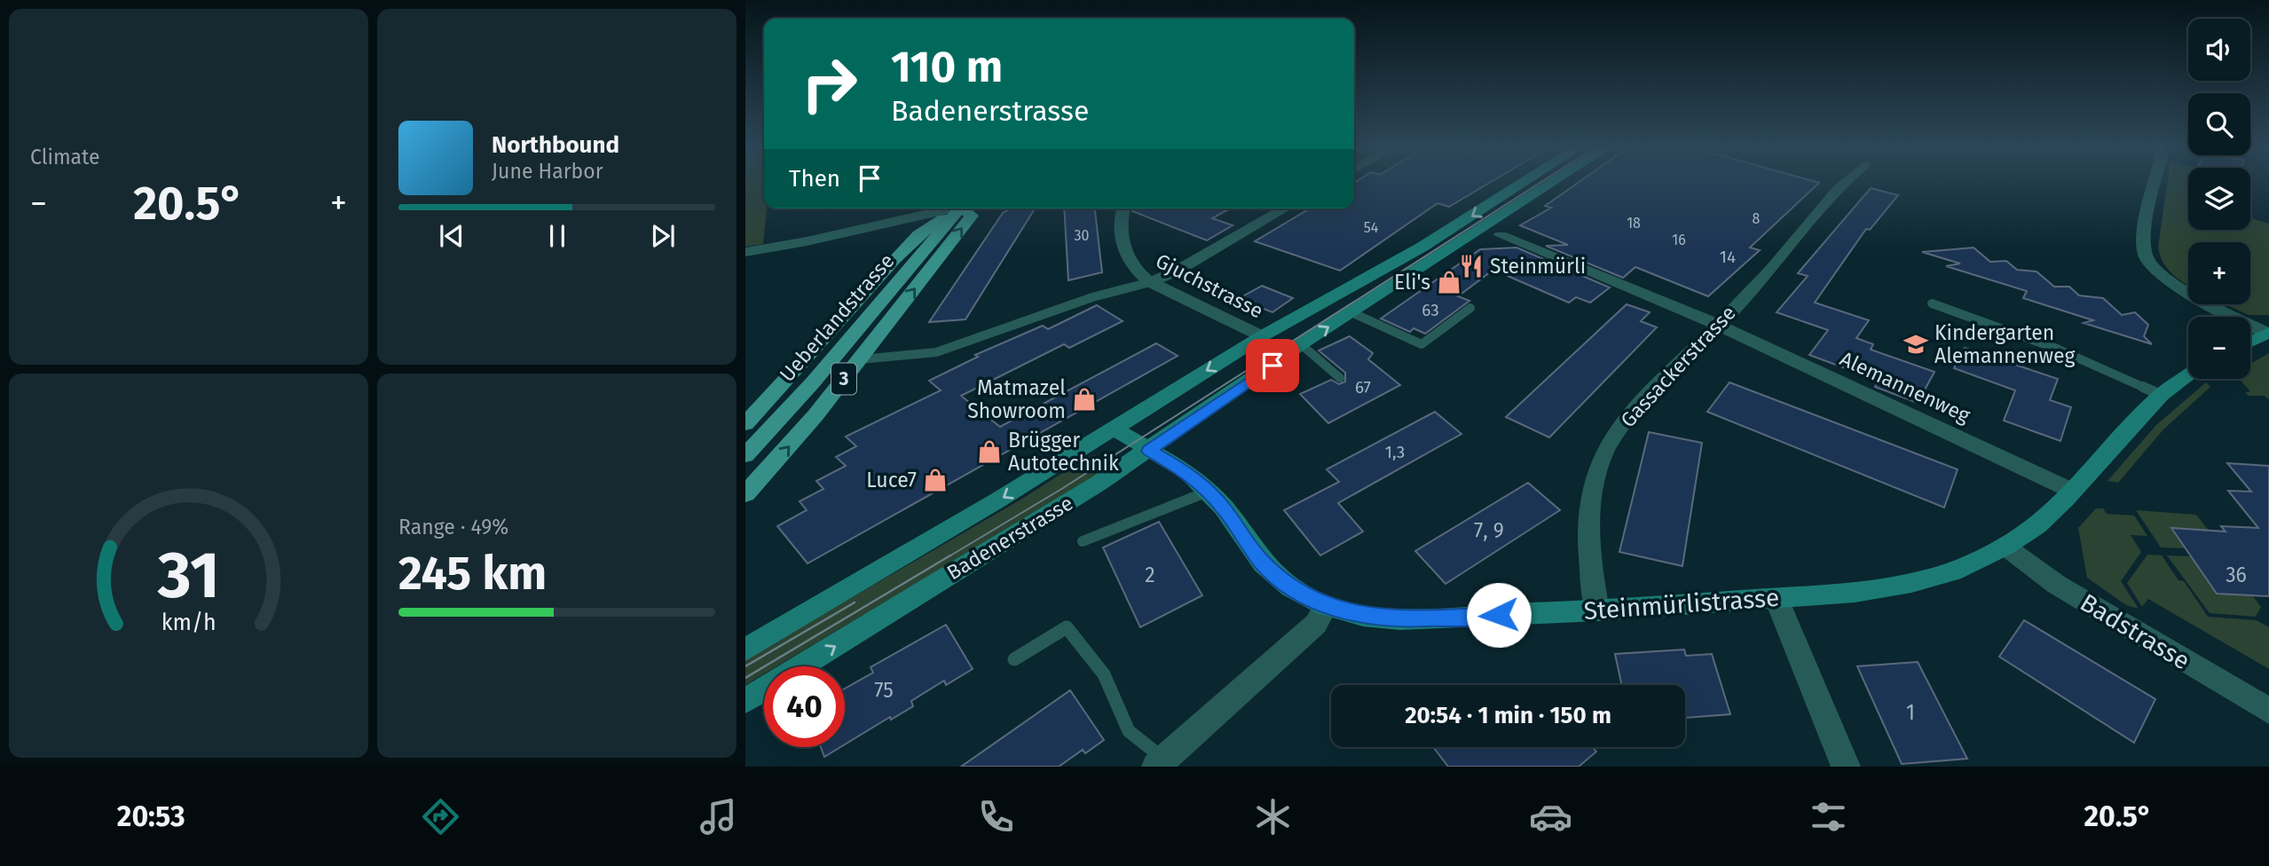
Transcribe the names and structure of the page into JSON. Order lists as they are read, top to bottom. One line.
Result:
{"streets":{"main road":["Ueberlandstrasse","3","Badenerstrasse","Steinmürlistrasse"],"street":["Gjuchstrasse","Gassackerstrasse","Alemannenweg","Badstrasse"]},"crossings":[["Gjuchstrasse","Badenerstrasse"],["Gassackerstrasse","Alemannenweg"],["Gassackerstrasse","Steinmürlistrasse"],["Alemannenweg","Steinmürlistrasse"],["Badenerstrasse","Steinmürlistrasse"],["Steinmürlistrasse","Badstrasse"]],"places":{"restaurant":["Steinmürli"],"shop":["Eli's","Matmazel Showroom","Brügger Autotechnik","Luce7"],"school or university":["Kindergarten Alemannenweg"]},"house_numbers":["8","18","54","30","16","14","63","67","1,3","7, 9","2","36","75","1"],"page":{"tile":["Climate",["Range · 49%","245 km"]],"map_buttons":["+","−"],"turn":["110 m","Badenerstrasse"],"song":["Northbound","June Harbor"],"then":"Then","heat":["−","20.5°","+"],"limit":"40","trip":"20:54 · 1 min · 150 m","tabs":["20:53","20.5°"],"gauge":["31","km/h"]}}
